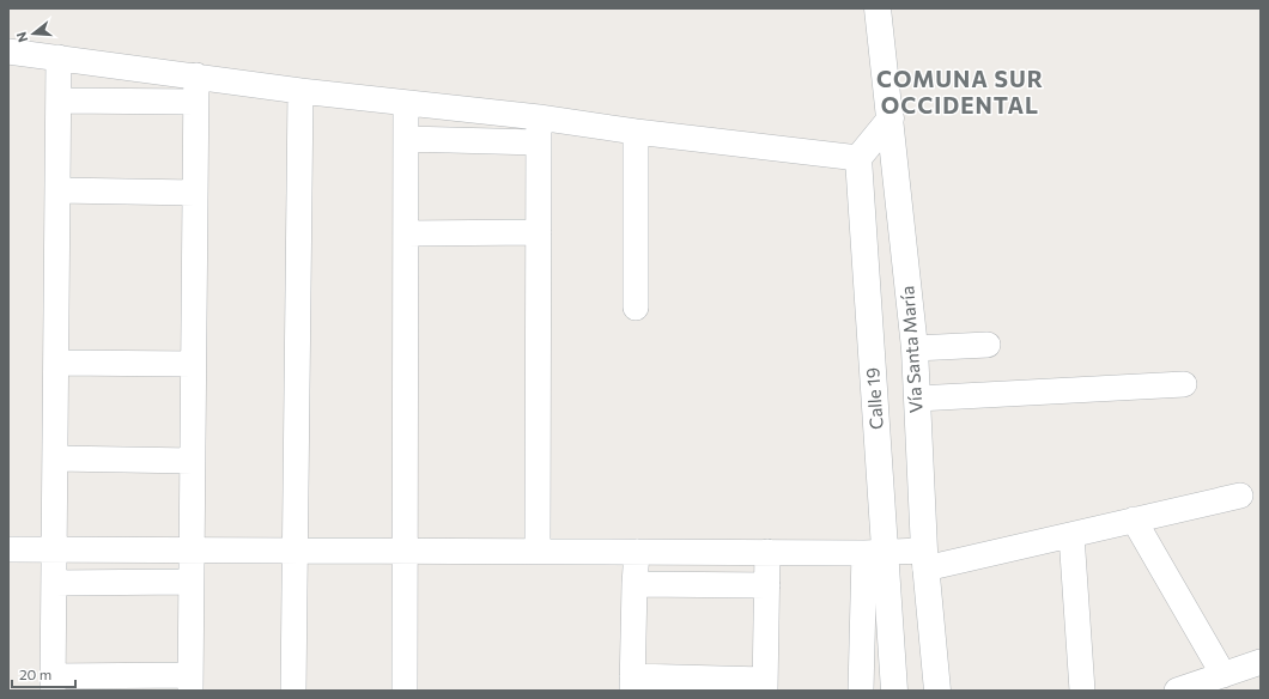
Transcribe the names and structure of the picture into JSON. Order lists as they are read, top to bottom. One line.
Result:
{"streets":{"main road":["Vía Santa María","Calle 19"]},"districts":["COMUNA SUR OCCIDENTAL"],"scale_bar":"20 m","north":"left"}
